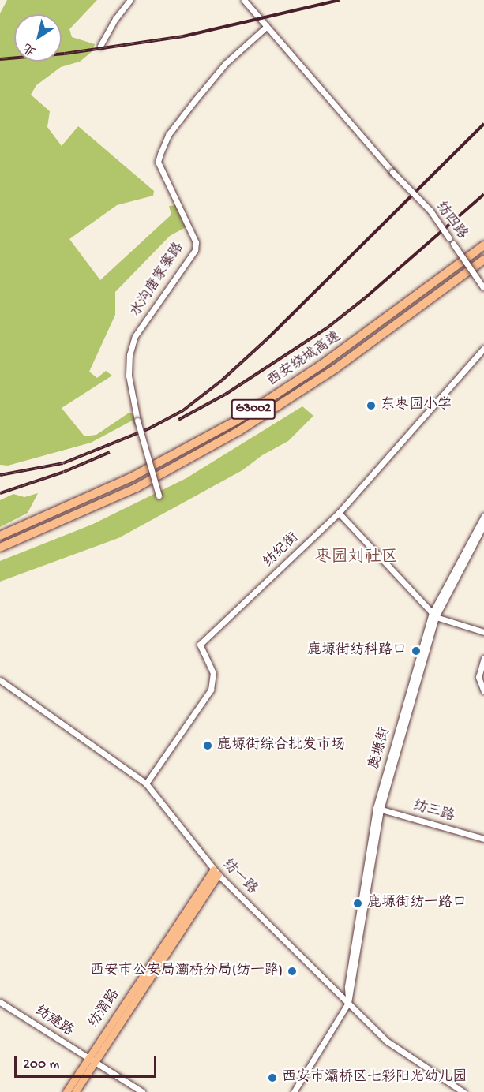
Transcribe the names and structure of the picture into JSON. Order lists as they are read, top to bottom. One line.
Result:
{"streets":{"highway":["西安绕城高速","G3002"],"main road":["纺渭路"],"street":["纺四路","水沟唐家寨路","纺纪街","鹿塬街","纺三路","纺一路","纺建路"]},"crossings":[["纺四路","水沟唐家寨路"],["纺纪街","纺一路"],["鹿塬街","纺三路"],["鹿塬街","纺一路"],["纺一路","纺渭路"],["纺渭路","纺建路"]],"districts":["枣园刘社区"],"places":["东枣园小学","鹿塬街纺科路口","鹿塬街综合批发市场","鹿塬街纺一路口","西安市公安局灞桥分局(纺一路)","西安市灞桥区七彩阳光幼儿园"],"scale_bar":"200 m","north":"bottom left"}
